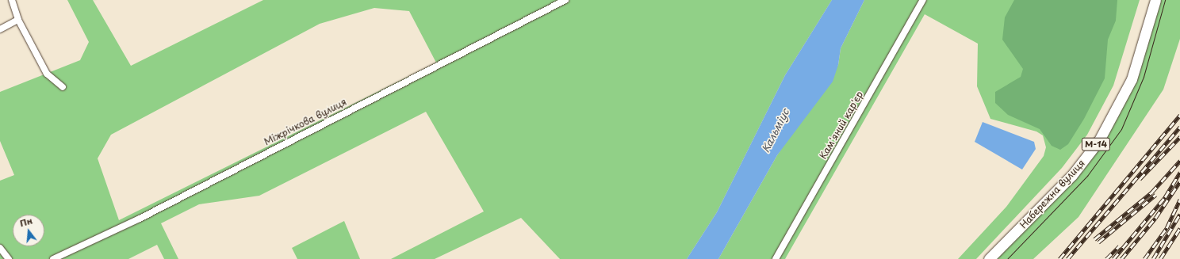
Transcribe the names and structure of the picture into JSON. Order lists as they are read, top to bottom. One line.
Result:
{"streets":{"highway":["М-14","Набережна вулиця"],"street":["Міжрічкова вулиця","Кам'яний кар'єр"]},"water":["Кальміус"],"north":"top"}
